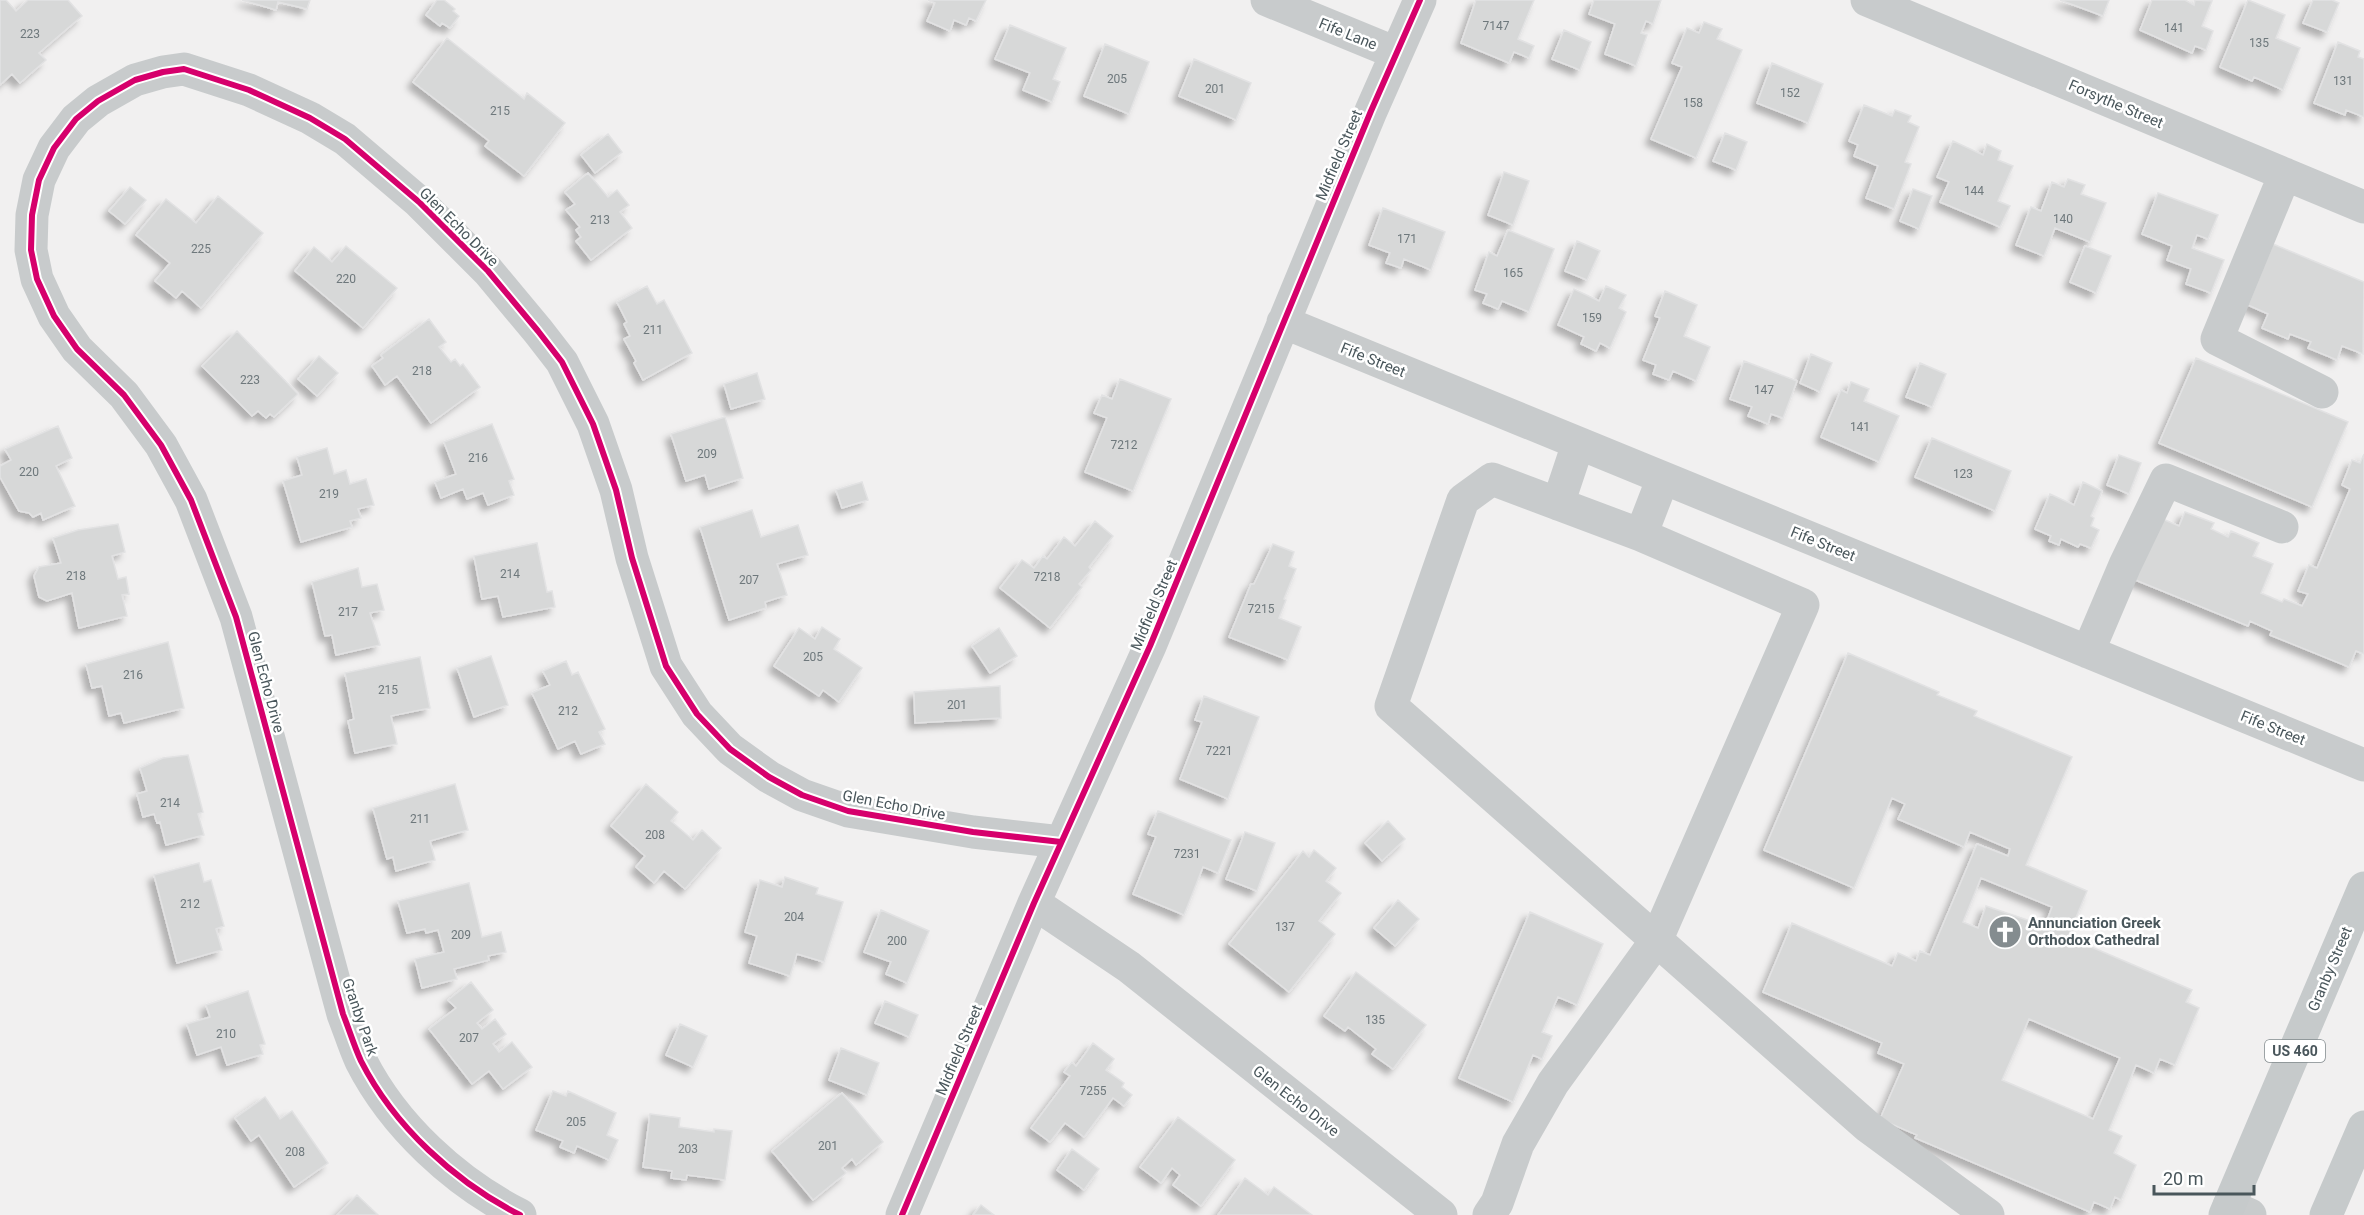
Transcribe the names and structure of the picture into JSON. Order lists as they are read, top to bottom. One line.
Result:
{"streets":{"main road":["Granby Street","US 460"],"street":["Fife Lane","Forsythe Street","Midfield Street","Glen Echo Drive","Fife Street","Granby Park"]},"crossings":[["Fife Lane","Midfield Street"],["Midfield Street","Glen Echo Drive"],["Midfield Street","Fife Street"],["Glen Echo Drive","Granby Park"]],"places":{"church":["Annunciation Greek Orthodox Cathedral"]},"house_numbers":["7147","141","223","135","205","131","201","152","158","215","144","140","213","171","225","165","220","159","211","218","223","147","141","7212","209","216","220","123","219","214","218","7218","207","7215","217","205","216","215","201","212","7221","214","211","208","7231","212","204","137","209","200","135","210","207","7255","205","201","203","208"],"scale_bar":"20 m"}
